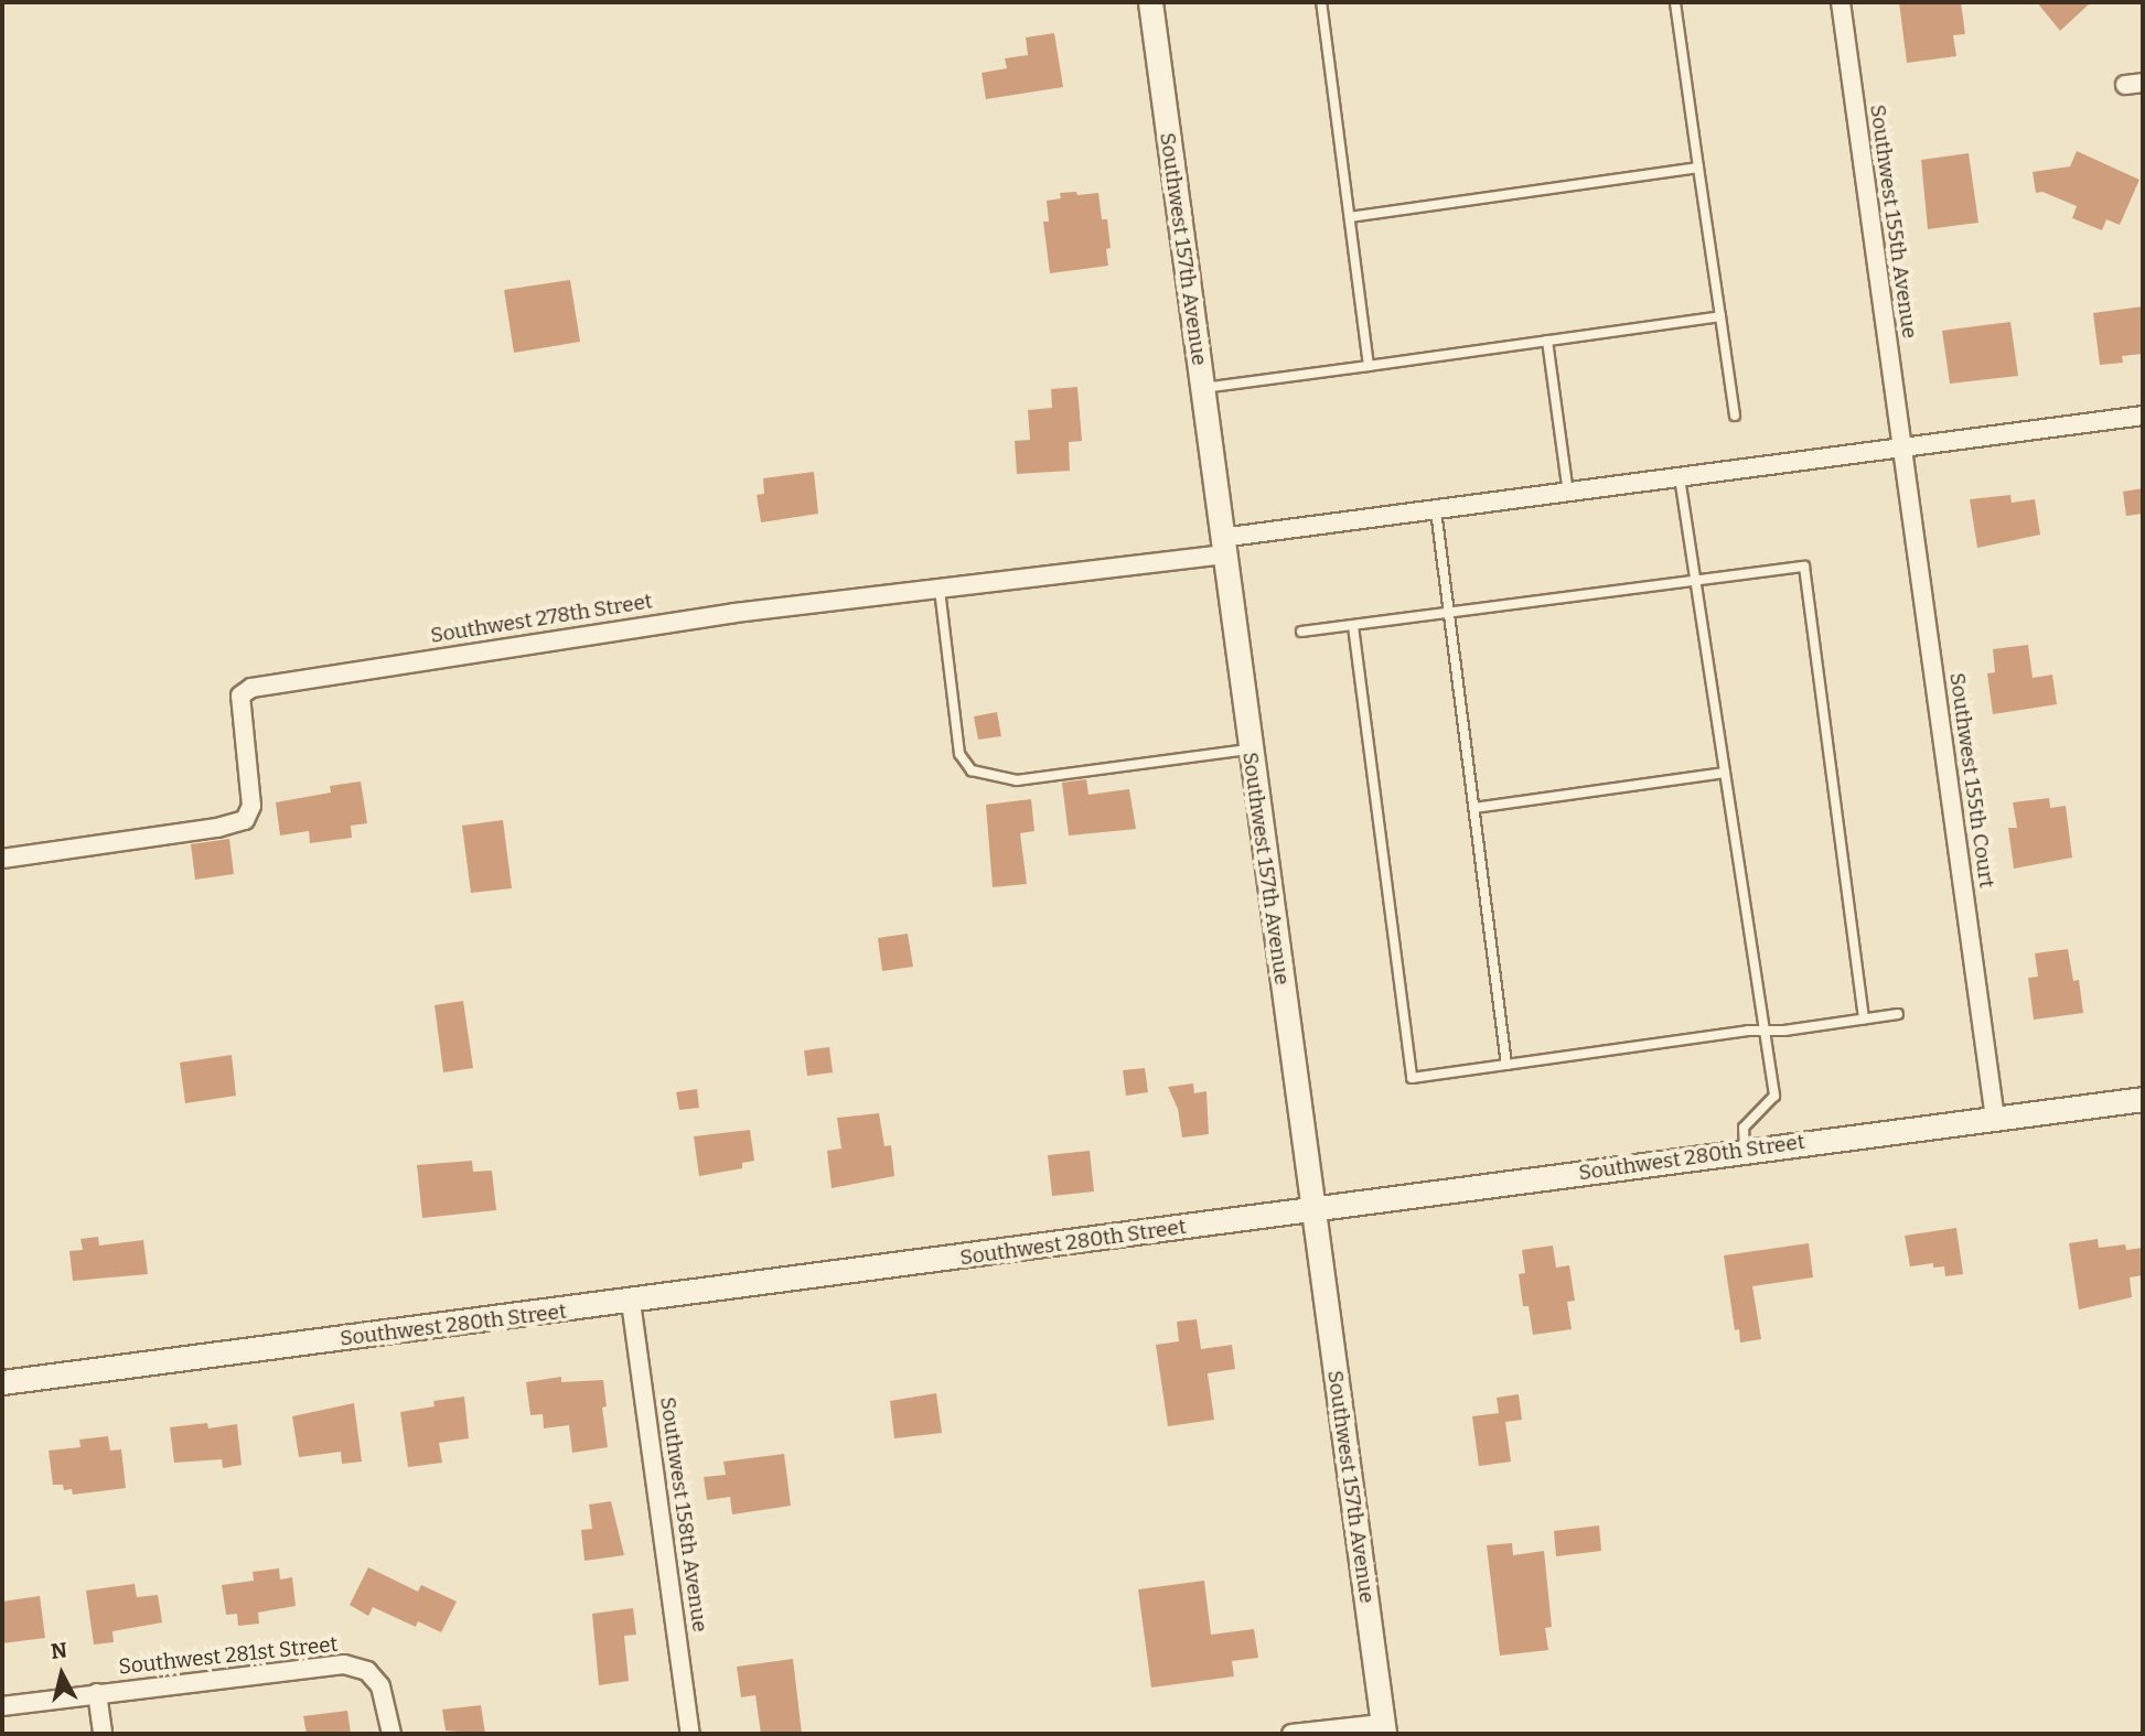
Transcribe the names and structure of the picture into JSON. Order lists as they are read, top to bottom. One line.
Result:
{"streets":{"street":["Southwest 155th Avenue","Southwest 157th Avenue","Southwest 278th Street","Southwest 155th Court","Southwest 280th Street","Southwest 158th Avenue","Southwest 281st Street"]},"crossings":[["Southwest 155th Avenue","Southwest 278th Street"],["Southwest 155th Avenue","Southwest 155th Court"],["Southwest 157th Avenue","Southwest 278th Street"],["Southwest 157th Avenue","Southwest 280th Street"],["Southwest 278th Street","Southwest 155th Court"],["Southwest 155th Court","Southwest 280th Street"],["Southwest 280th Street","Southwest 158th Avenue"]],"north":"top"}
